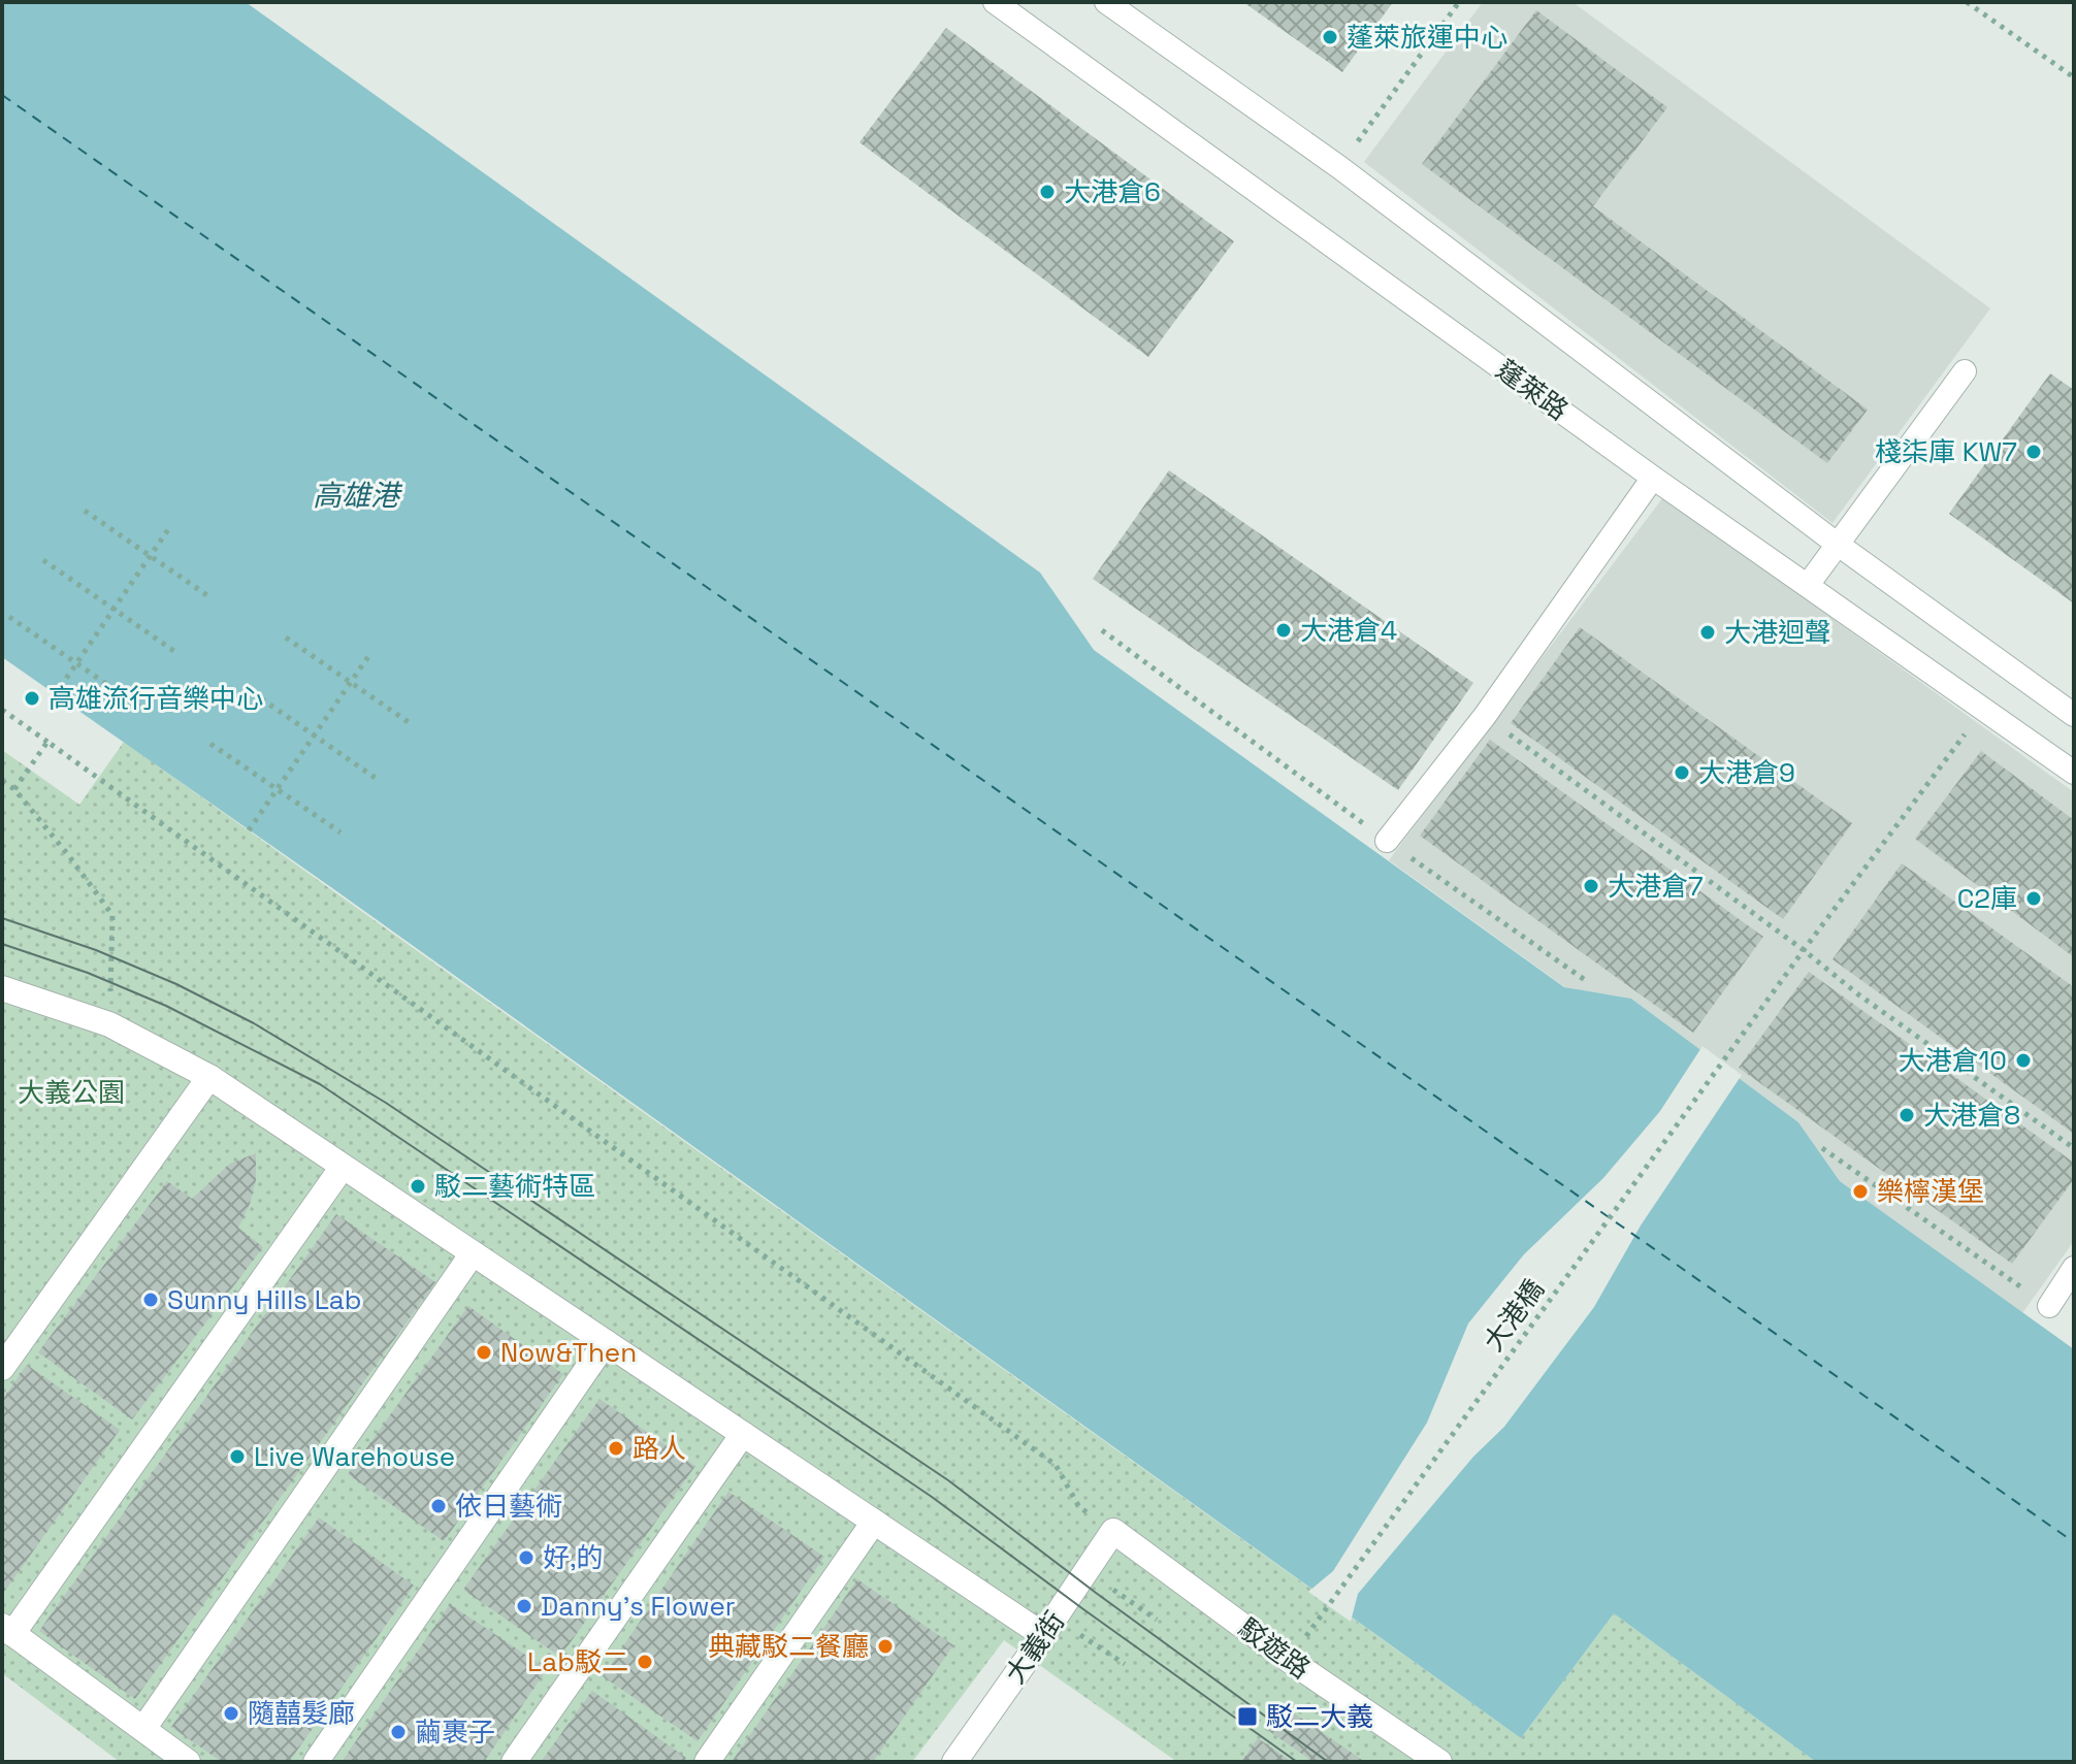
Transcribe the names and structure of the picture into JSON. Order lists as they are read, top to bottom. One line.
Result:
{"streets":{"street":["大義街","駁遊路"],"lane":["蓬萊路"],"path":["大港橋"]},"crossings":[["蓬萊路","大港橋"],["大義街","駁遊路"]],"water":["高雄港"],"parks":["大義公園"],"places":{"other":["蓬萊旅運中心","大港倉6","棧柒庫 KW7","大港倉4","大港迴聲","高雄流行音樂中心","大港倉9","大港倉7","C2庫","大港倉10","大港倉8","駁二藝術特區","樂檸漢堡","Sunny Hills Lab","Now&Then","路人","Live Warehouse","依日藝術","好,的","Danny's Flower","典藏駁二餐廳","Lab駁二","隨囍髮廊","繭裹子"],"transit":["駁二大義"]}}
